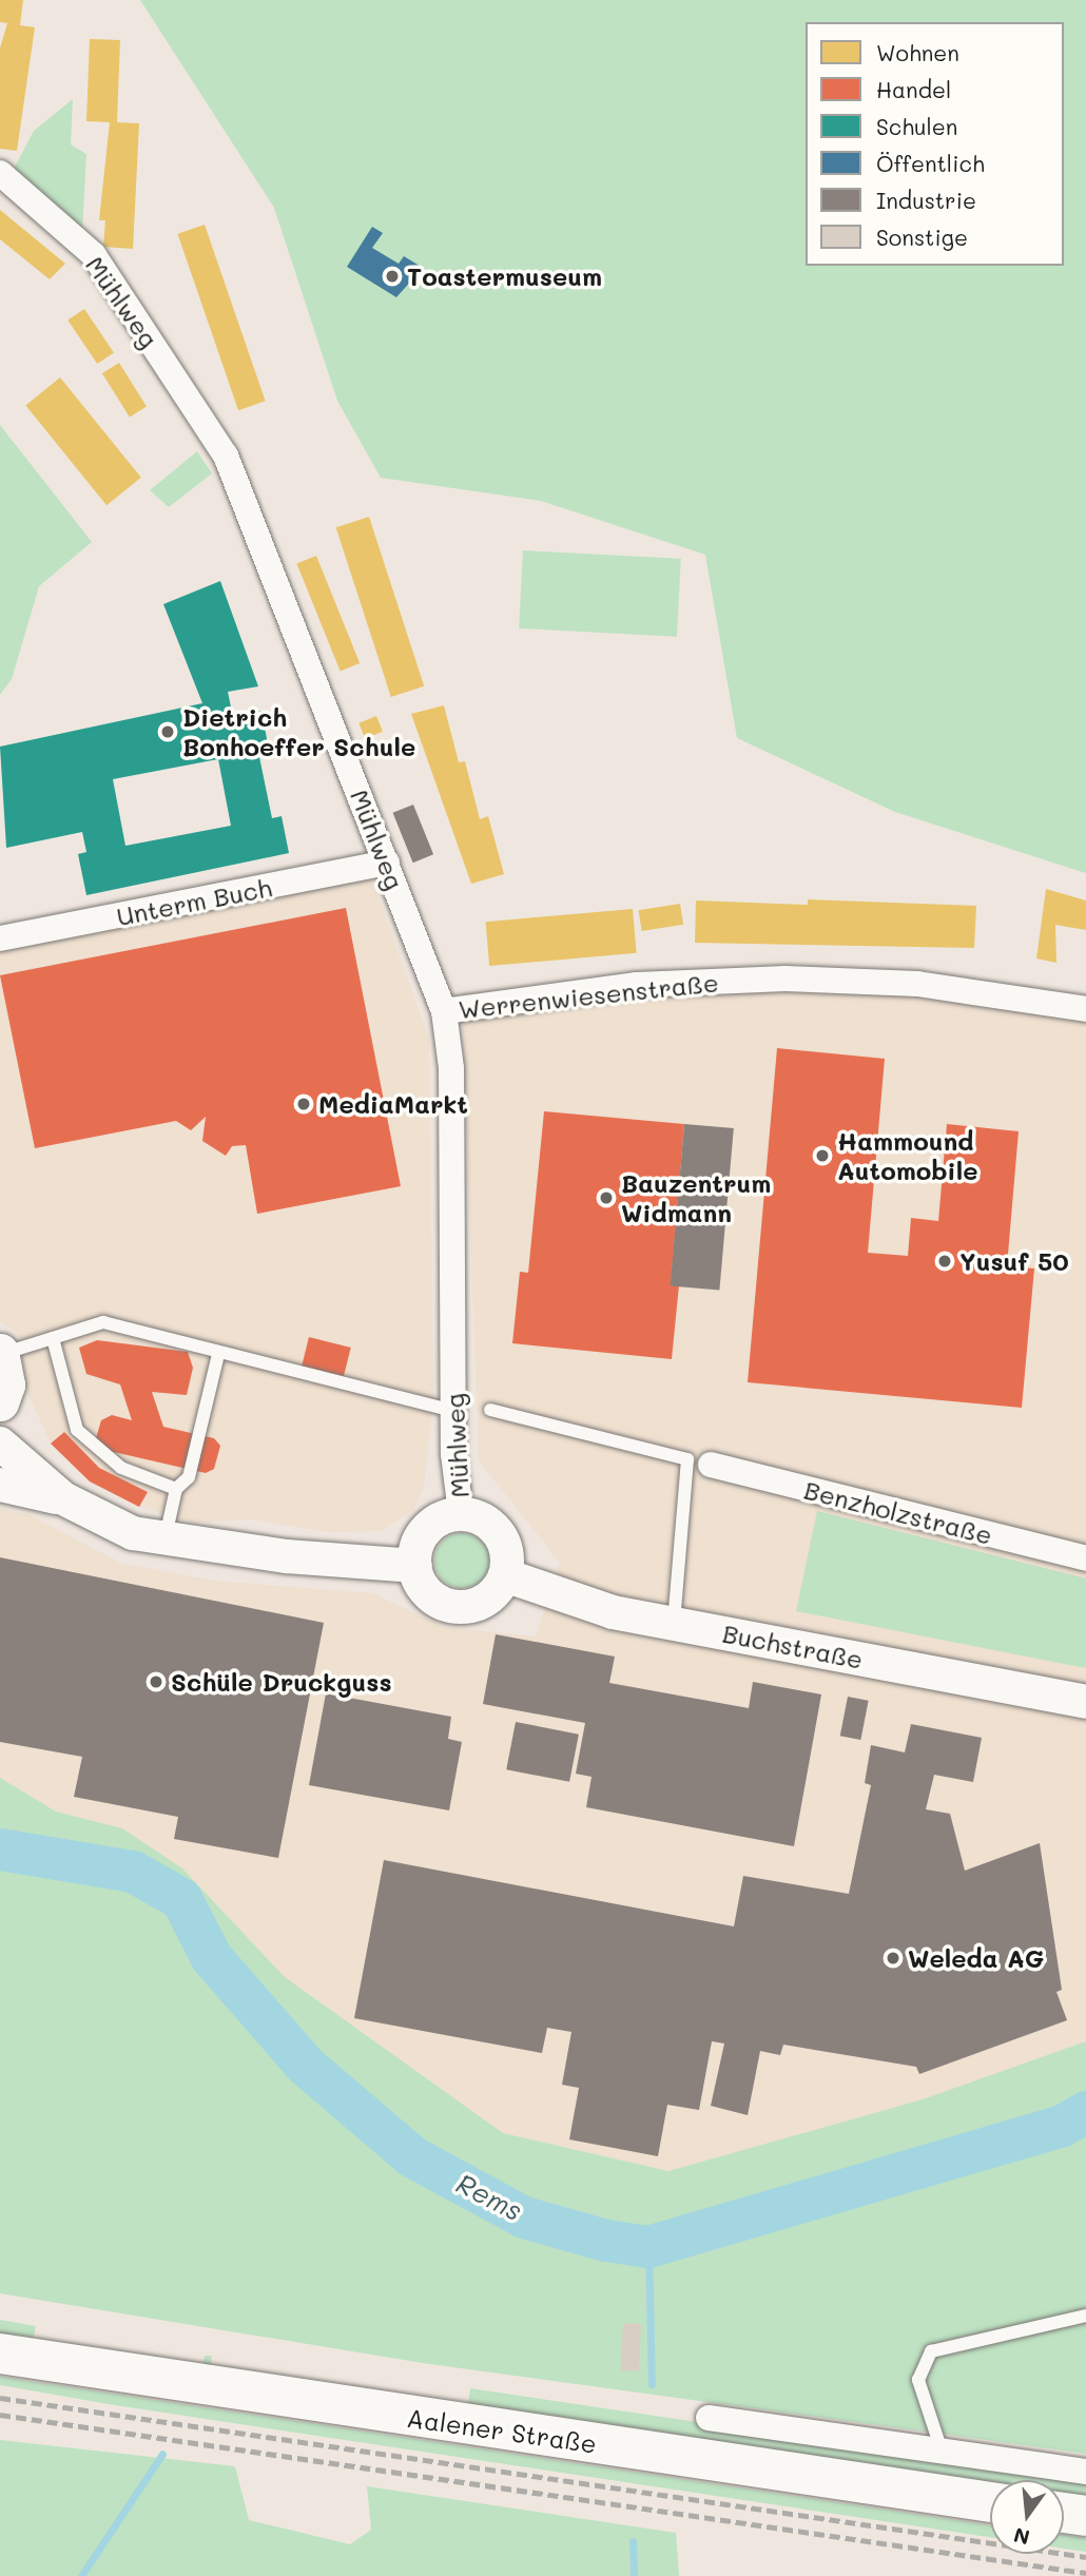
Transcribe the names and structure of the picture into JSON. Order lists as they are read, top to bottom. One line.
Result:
{"streets":{"main road":["Aalener Straße"],"street":["Mühlweg","Unterm Buch","Werrenwiesenstraße","Benzholzstraße","Buchstraße"]},"crossings":[["Mühlweg","Unterm Buch"],["Mühlweg","Werrenwiesenstraße"],["Mühlweg","Buchstraße"]],"water":["Rems"],"places":["Toastermuseum","Dietrich Bonhoeffer Schule","MediaMarkt","Hammound Automobile","Bauzentrum Widmann","Yusuf 50","Schüle Druckguss","Weleda AG"],"legend":["Wohnen","Handel","Schulen","Öffentlich","Industrie","Sonstige"],"north":"bottom"}
